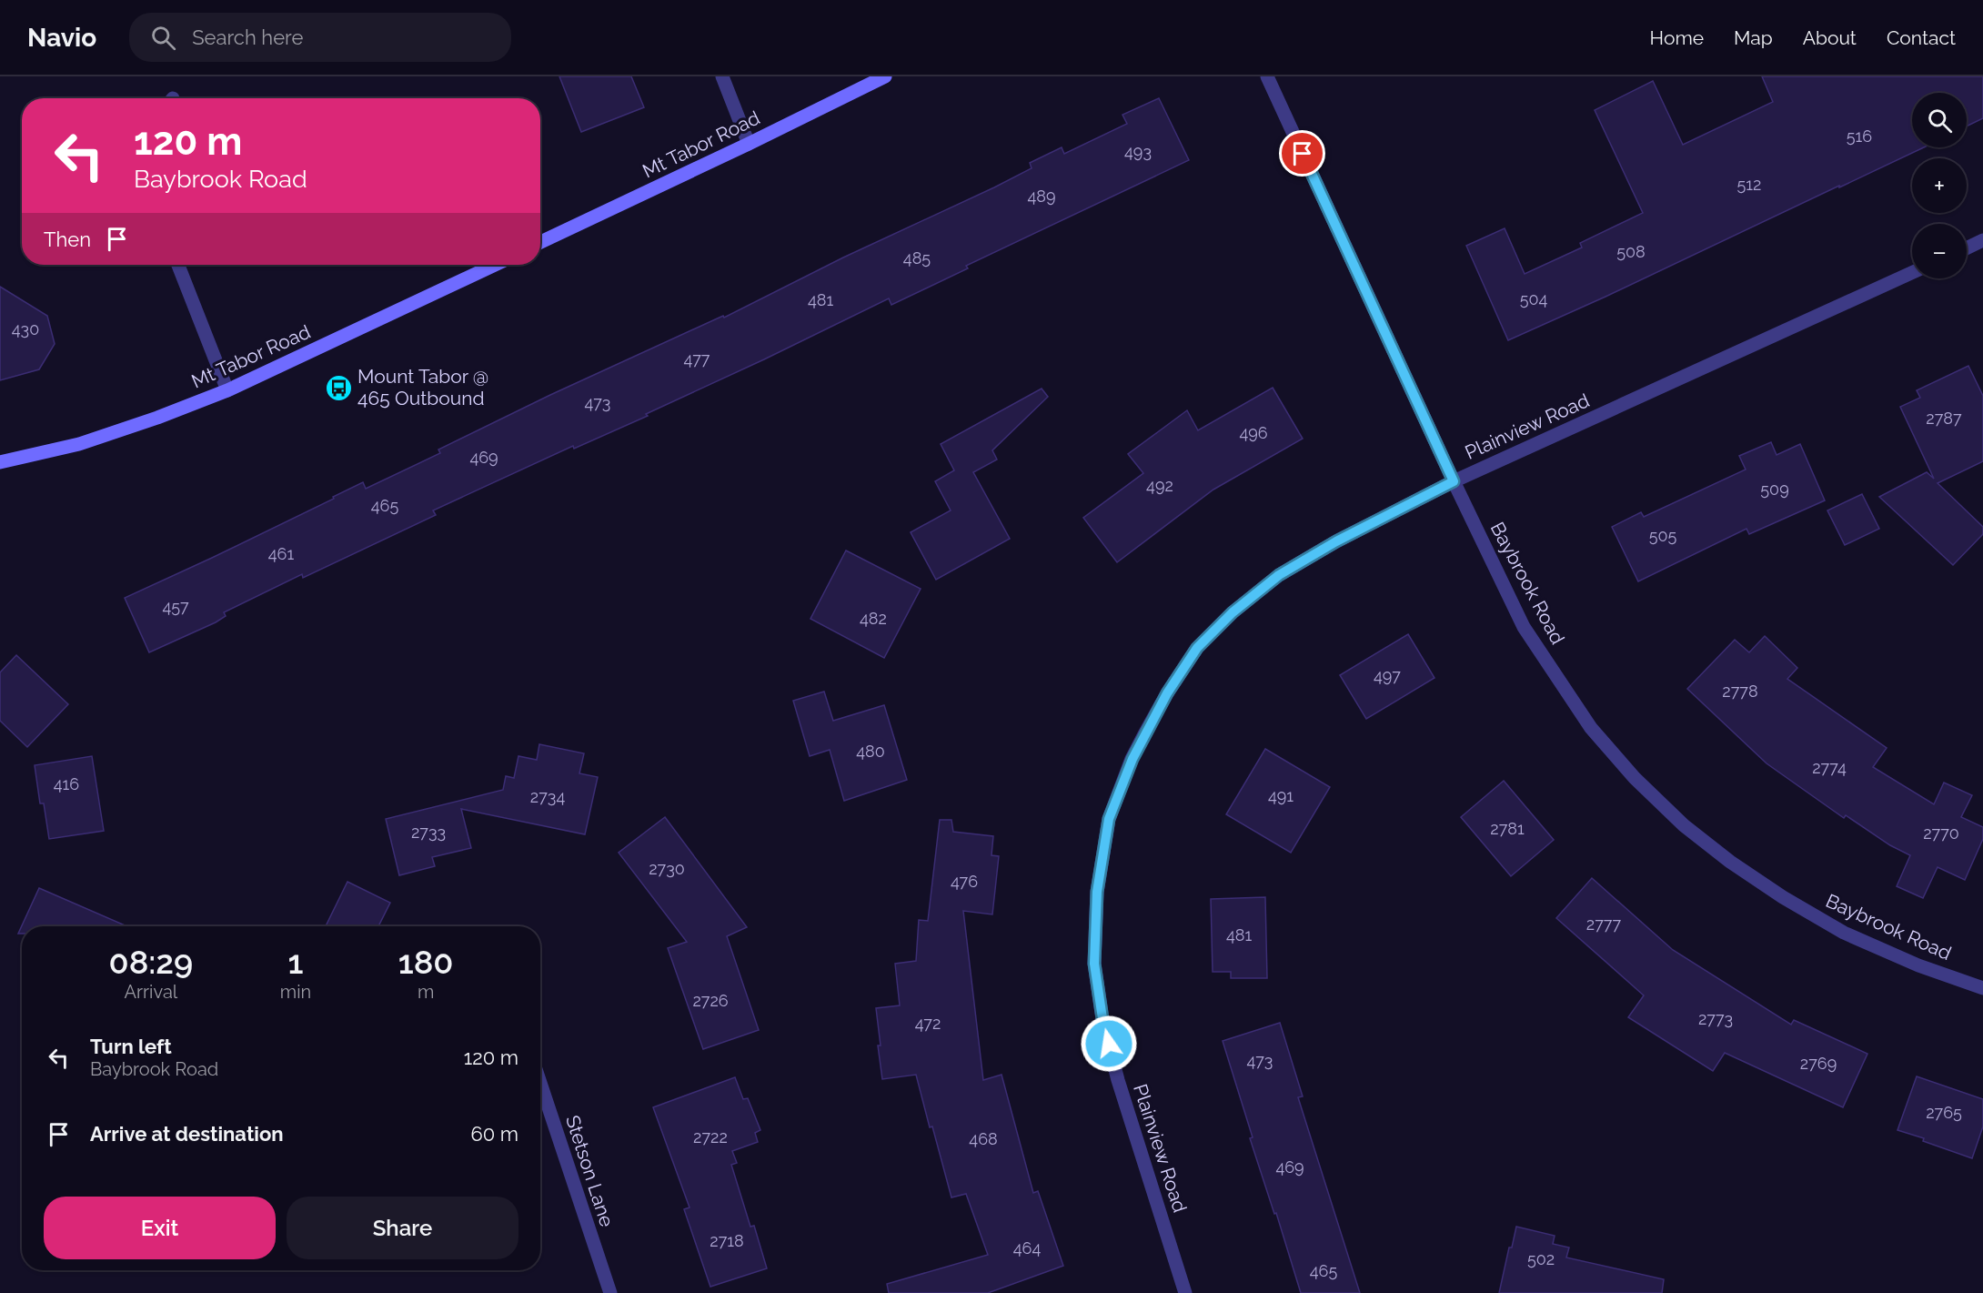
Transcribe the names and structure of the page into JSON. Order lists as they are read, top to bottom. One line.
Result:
{"streets":{"street":["Mt Tabor Road","Plainview Road","Baybrook Road","Stetson Lane"]},"crossings":[["Plainview Road","Baybrook Road"]],"places":{"bus stop":["Mount Tabor @ 465 Outbound"]},"house_numbers":["516","493","512","489","508","485","504","481","430","477","473","2787","496","469","492","509","465","505","461","457","482","497","2778","480","2774","416","491","2734","2781","2733","2770","2730","476","2777","481","2726","2773","472","473","2769","2765","2722","468","469","2718","464","502","465"],"page":{"header":"Navio","search":"Search here","nav":["Home","Map","About","Contact"],"map_buttons":["+","−"],"turn":["120 m","Baybrook Road"],"then":"Then","eta":["08:29","Arrival","1","min","180","m"],"list":[{"name":"Turn left","note":"Baybrook Road","value":"120 m"},{"name":"Arrive at destination","value":"60 m"}],"buttons":["Exit","Share"]}}
